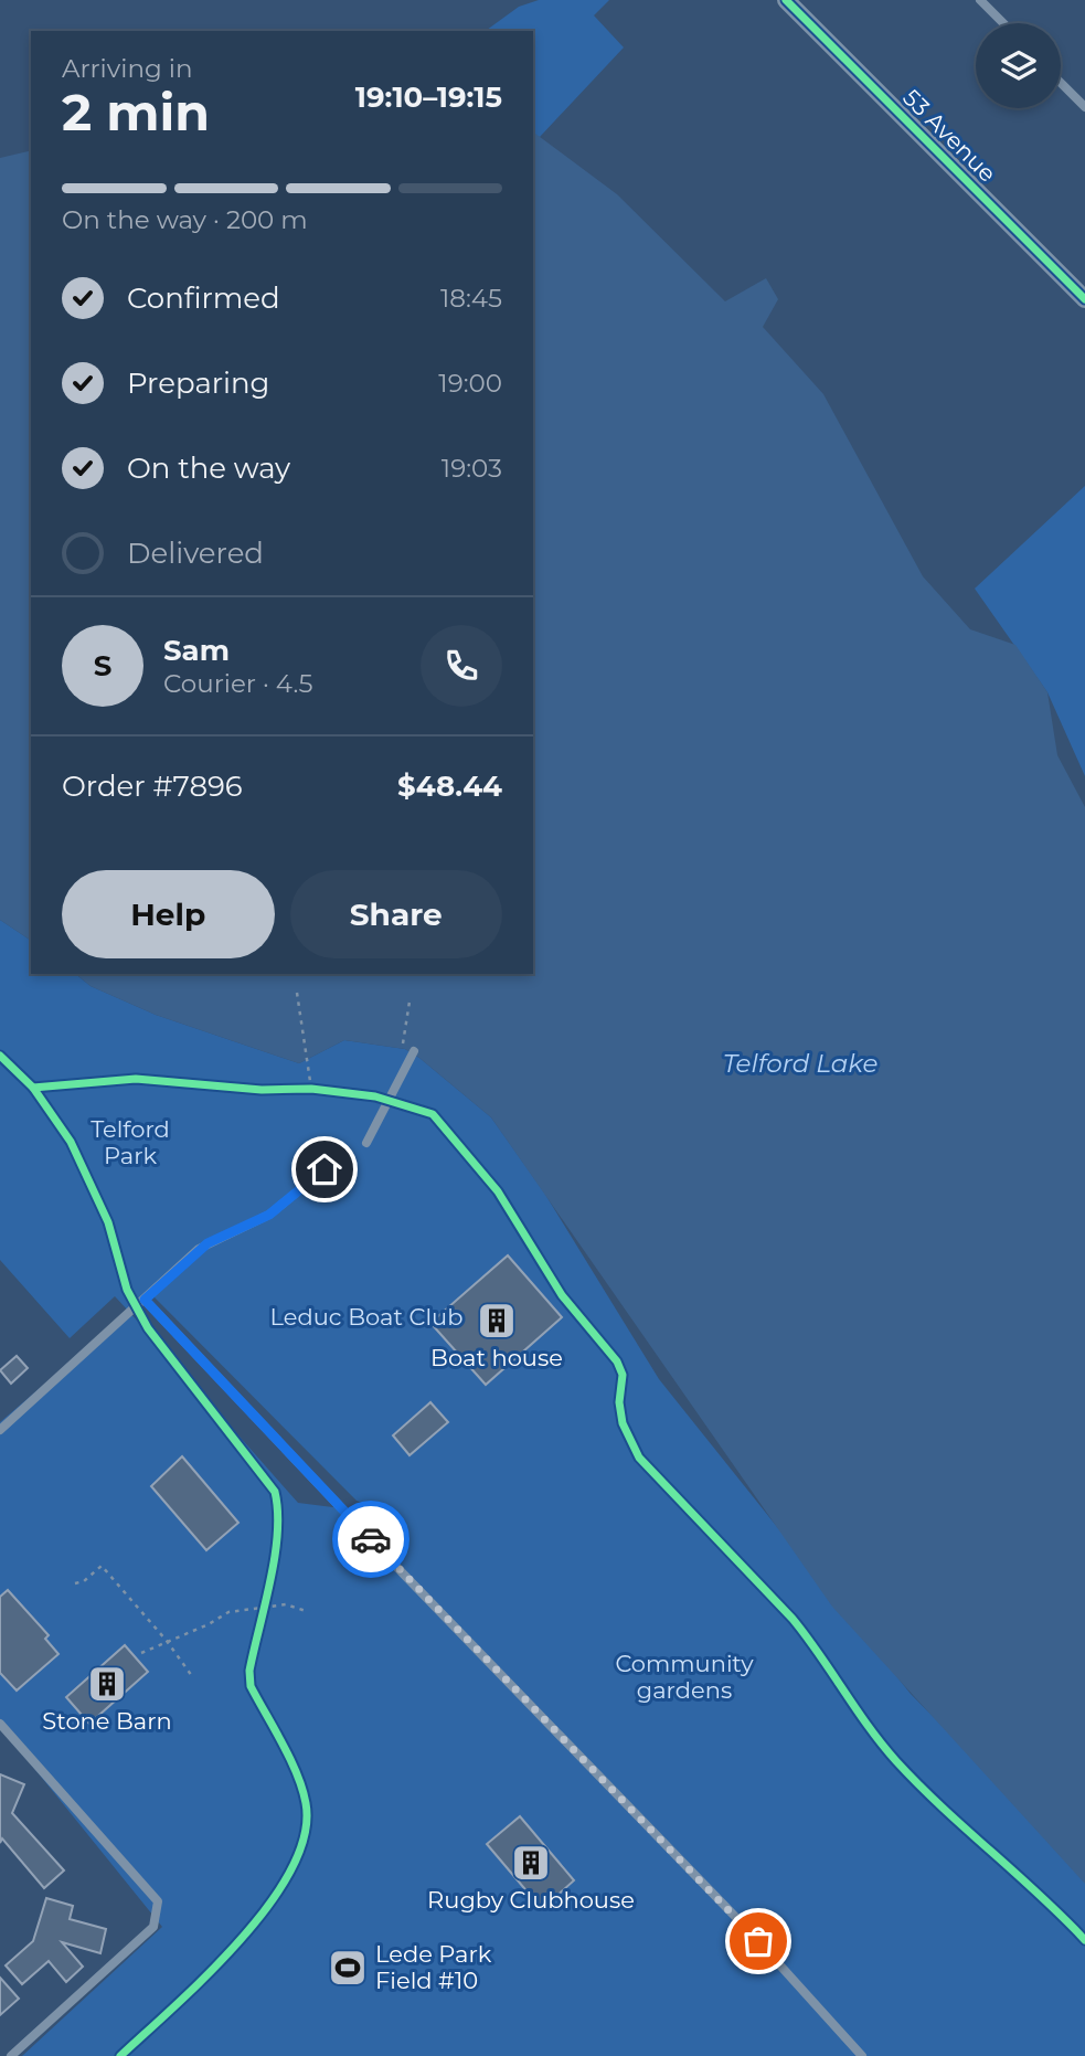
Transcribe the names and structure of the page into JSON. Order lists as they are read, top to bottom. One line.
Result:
{"streets":{"street":["53 Avenue"]},"water":["Telford Lake"],"parks":["Telford Park","Leduc Boat Club","Community gardens"],"places":{"building":["Boat house","Stone Barn","Rugby Clubhouse"],"sports":["Lede Park Field #10"]},"page":{"heading":["2 min","Arriving in","19:10–19:15"],"panel":["Sam","Courier · 4.5","Order #7896","$48.44"],"bar":"On the way · 200 m","list":[["Confirmed","18:45"],["Preparing","19:00"],["On the way","19:03"],"Delivered"],"round":"S","buttons":["Help","Share"]}}
